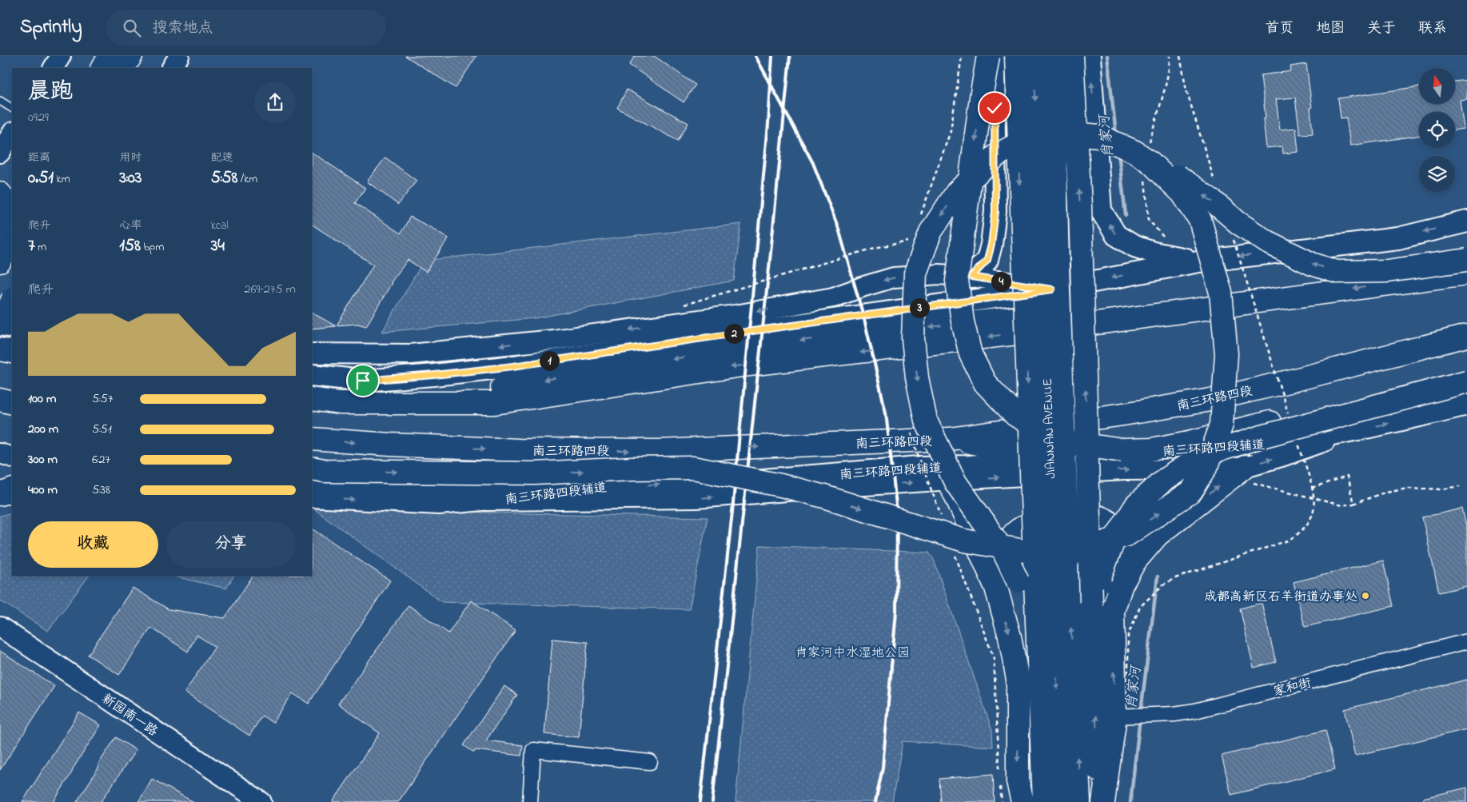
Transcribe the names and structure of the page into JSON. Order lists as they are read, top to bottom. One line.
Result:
{"streets":{"highway":["南三环路四段","JIANNAN AVENUE"],"main road":["南三环路四段辅道","新园南一路"],"street":["家和街"]},"water":["肖家河"],"parks":["肖家河中水湿地公园"],"places":["成都高新区石羊街道办事处"],"north":"top","page":{"header":"Sprintly","search":"搜索地点","nav":["首页","地图","关于","联系"],"heading":["晨跑","09:29"],"stats":[["距离","0.51 km"],["用时","3:03"],["配速","5:58 /km"],["爬升","7 m"],["心率","158 bpm"],["kcal","34"]],"pins":["4","3","2","1"],"chart":["爬升","269–275 m"],"list":[{"name":"100 m","note":"5:57"},{"name":"200 m","note":"5:51"},{"name":"300 m","note":"6:27"},{"name":"400 m","note":"5:38"}],"buttons":["收藏","分享"]}}
